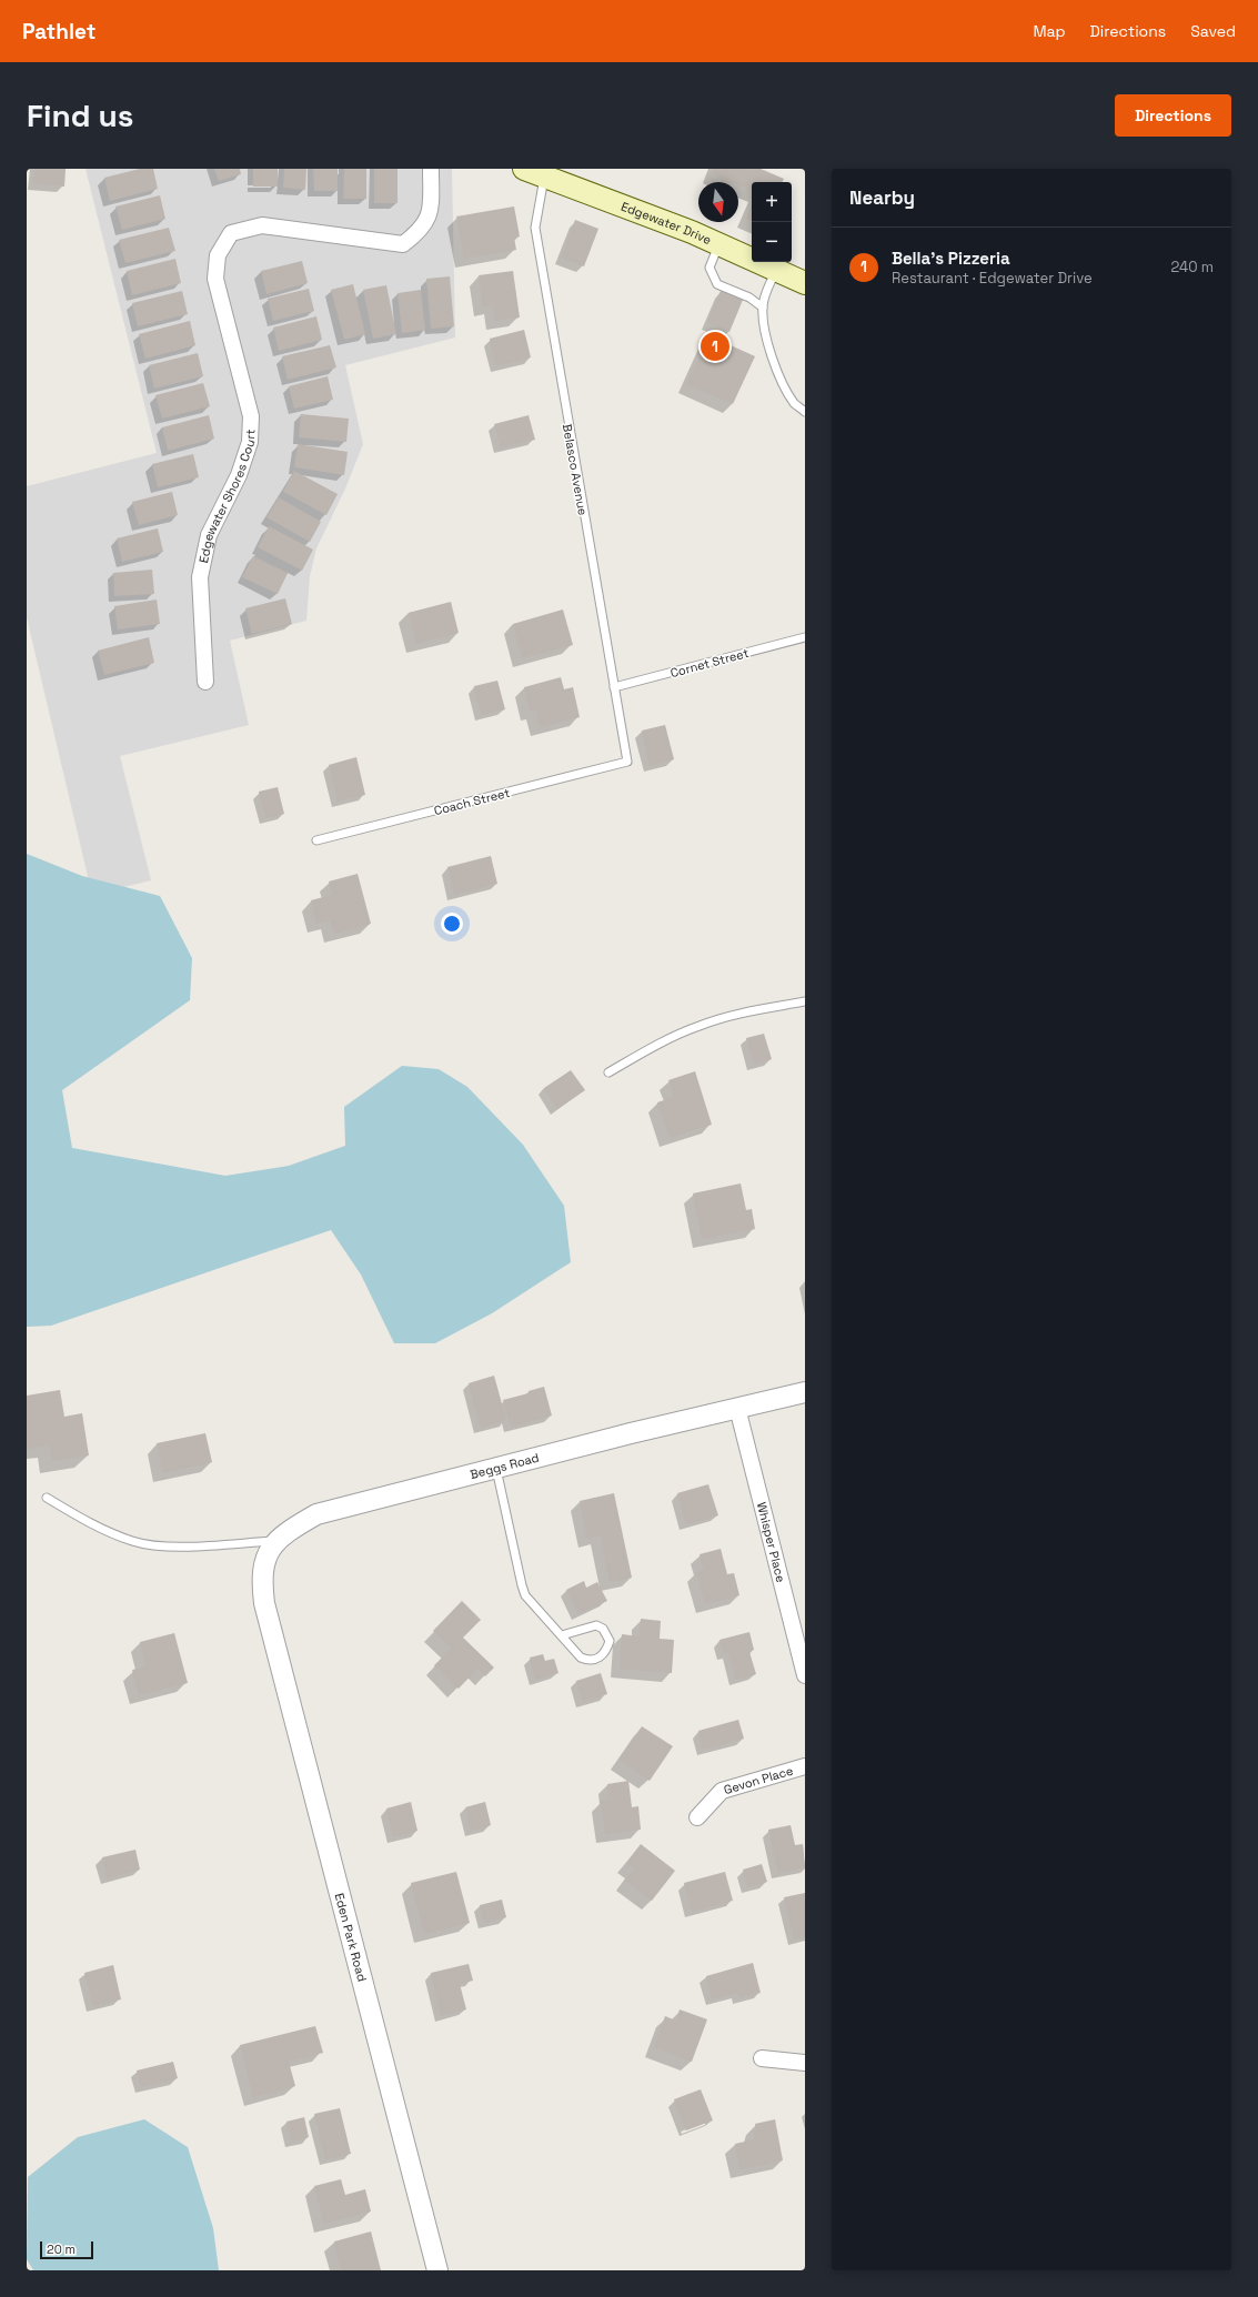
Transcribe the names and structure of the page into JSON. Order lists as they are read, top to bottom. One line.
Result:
{"streets":{"main road":["Edgewater Drive"],"street":["Edgewater Shores Court","Beggs Road","Whisper Place","Gevon Place","Eden Park Road"],"lane":["Belasco Avenue","Cornet Street","Coach Street"]},"crossings":[["Edgewater Drive","Belasco Avenue"],["Belasco Avenue","Cornet Street"],["Belasco Avenue","Coach Street"],["Beggs Road","Whisper Place"],["Beggs Road","Eden Park Road"]],"scale_bar":"20 m","north":"bottom","page":{"header":"Pathlet","nav":["Map","Directions","Saved"],"buttons":"Directions","title":"Find us","heading":"Nearby","map_buttons":["+","−"],"list":[{"mark":"1","name":"Bella's Pizzeria","note":"Restaurant · Edgewater Drive","value":"240 m"}],"pins":"1","scale":"20 m"}}
